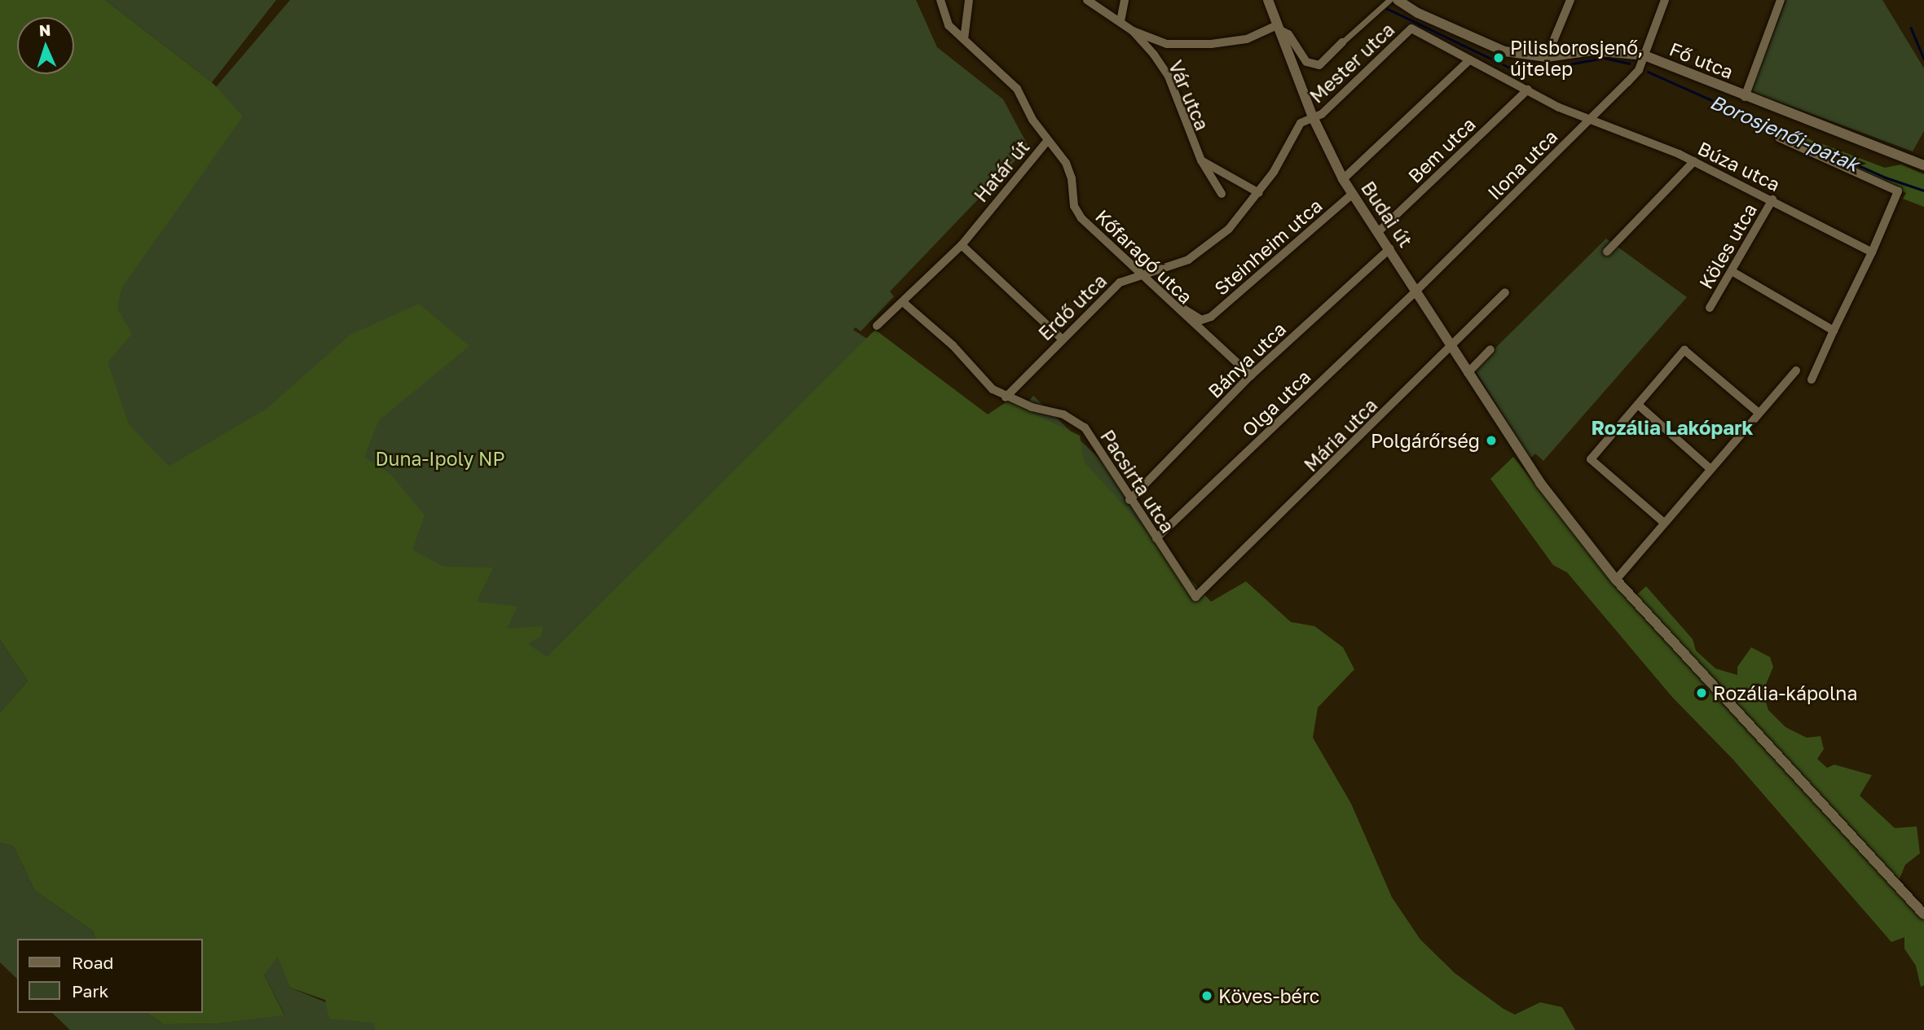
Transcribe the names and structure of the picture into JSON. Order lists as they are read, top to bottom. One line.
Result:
{"streets":{"street":["Fő utca","Mester utca","Vár utca","Bem utca","Ilona utca","Búza utca","Határ út","Budai út","Köles utca","Steinheim utca","Kőfaragó utca","Erdő utca","Bánya utca","Olga utca","Mária utca","Pacsirta utca"]},"crossings":[["Fő utca","Ilona utca"],["Mester utca","Búza utca"],["Mester utca","Budai út"],["Mester utca","Erdő utca"],["Bem utca","Búza utca"],["Bem utca","Budai út"],["Ilona utca","Búza utca"],["Ilona utca","Budai út"],["Ilona utca","Olga utca"],["Búza utca","Köles utca"],["Határ út","Kőfaragó utca"],["Határ út","Pacsirta utca"],["Budai út","Steinheim utca"],["Budai út","Erdő utca"],["Budai út","Bánya utca"],["Budai út","Olga utca"],["Budai út","Mária utca"],["Steinheim utca","Kőfaragó utca"],["Kőfaragó utca","Erdő utca"],["Kőfaragó utca","Bánya utca"],["Erdő utca","Pacsirta utca"],["Bánya utca","Pacsirta utca"],["Olga utca","Pacsirta utca"],["Mária utca","Pacsirta utca"]],"districts":["Rozália Lakópark"],"water":["Borosjenői-patak"],"parks":["Duna-Ipoly NP"],"places":["Pilisborosjenő, újtelep","Polgárőrség","Rozália-kápolna","Köves-bérc"],"legend":["Road","Park"],"north":"top"}
